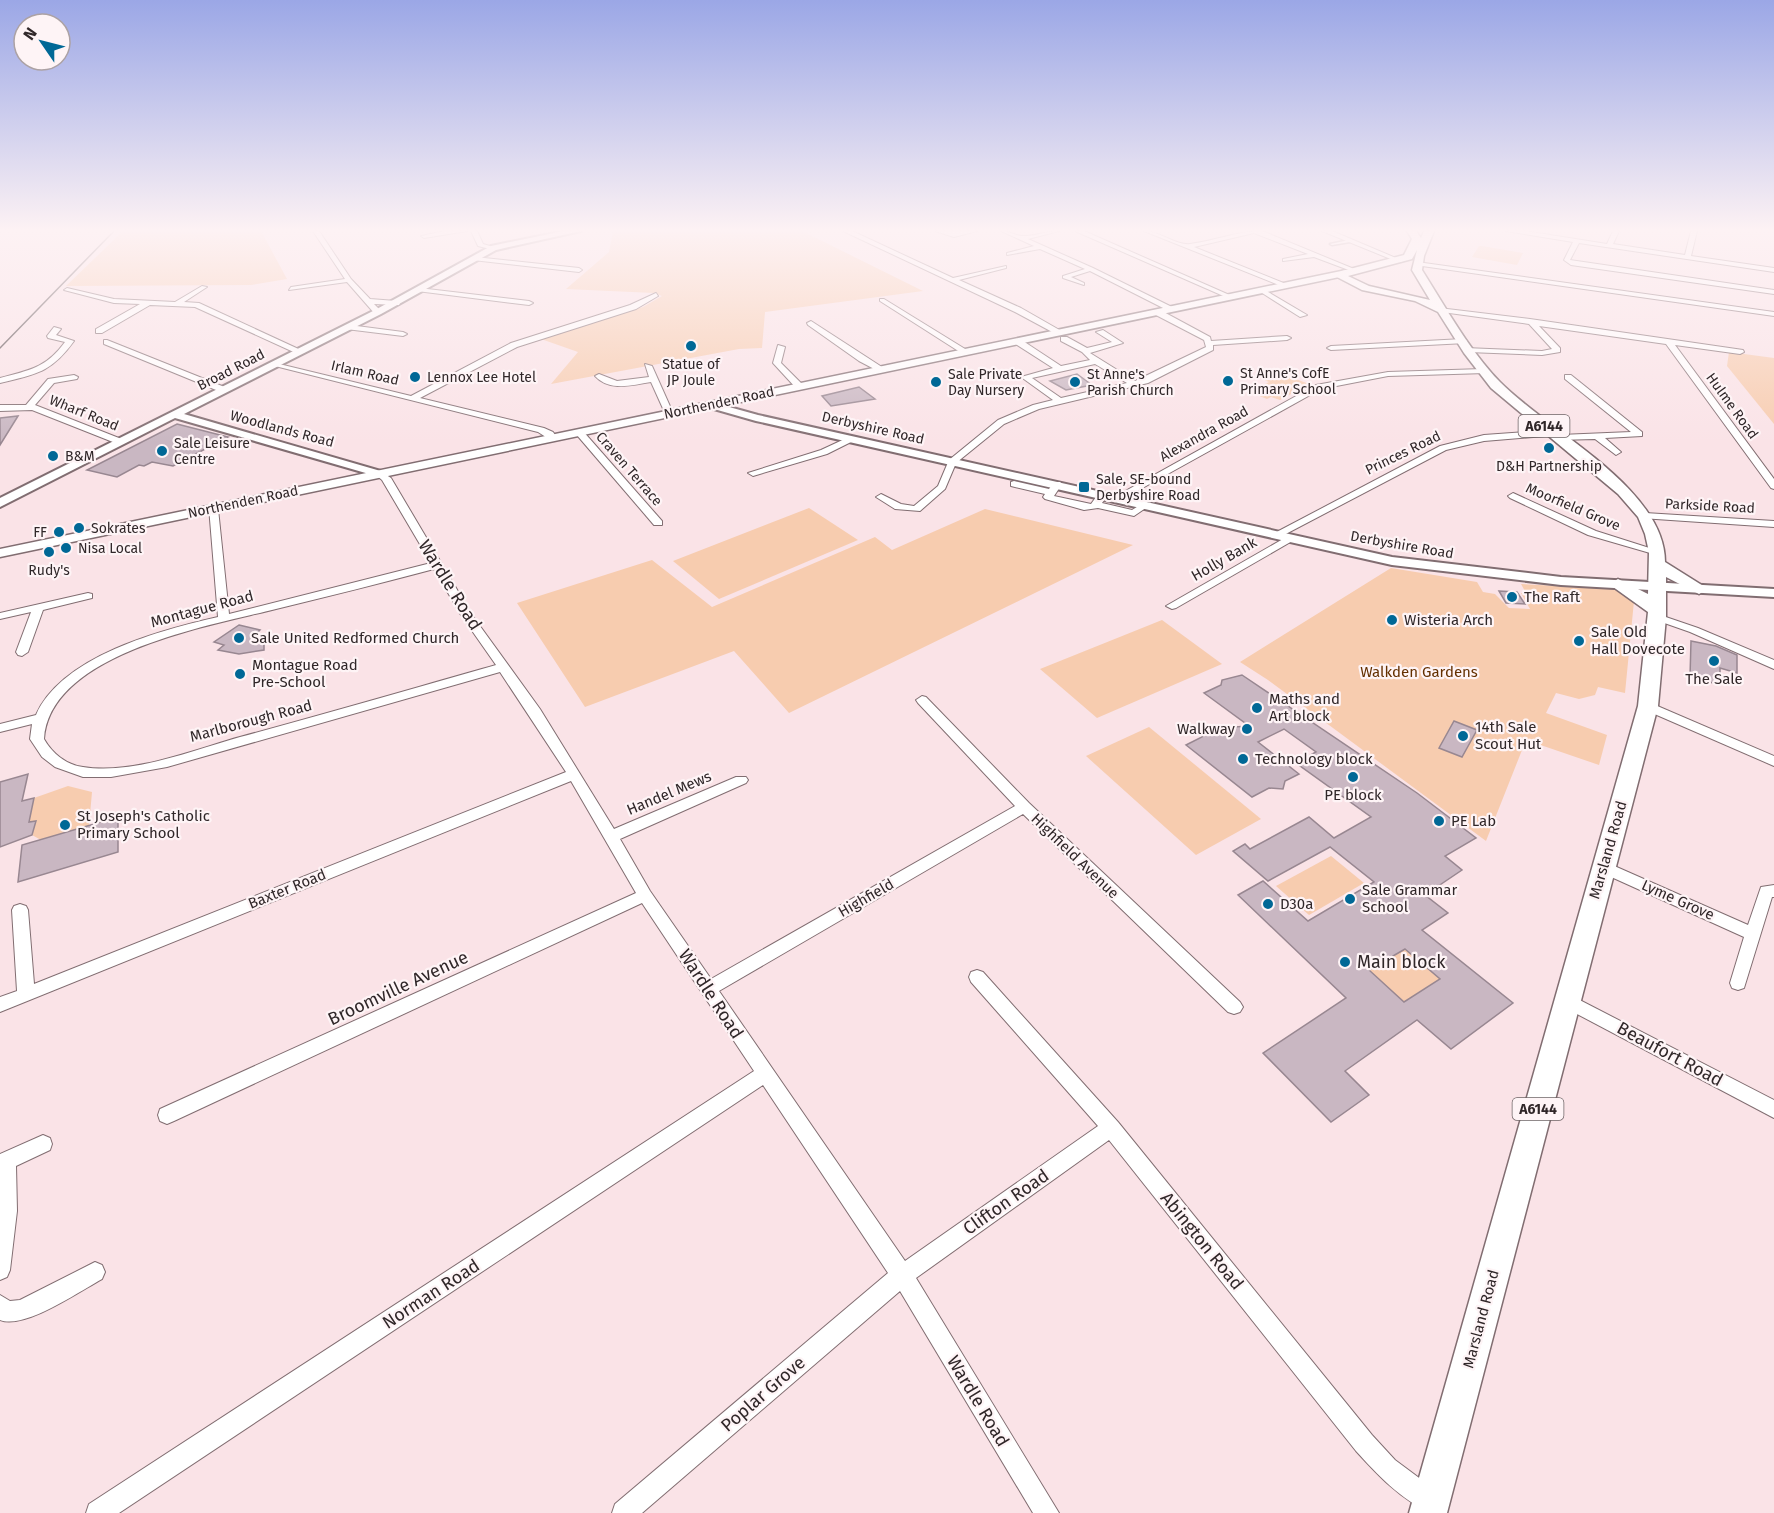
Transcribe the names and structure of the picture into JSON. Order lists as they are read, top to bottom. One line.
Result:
{"streets":{"main road":["Northenden Road","A6144","Marsland Road"],"street":["Broad Road","Irlam Road","Hulme Road","Wharf Road","Derbyshire Road","Woodlands Road","Alexandra Road","Princes Road","Craven Terrace","Parkside Road","Moorfield Grove","Holly Bank","Wardle Road","Montague Road","Marlborough Road","Handel Mews","Highfield Avenue","Baxter Road","Highfield","Lyme Grove","Broomville Avenue","Beaufort Road","Clifton Road","Abington Road","Norman Road","Poplar Grove"]},"crossings":[["Broad Road","Irlam Road"],["Broad Road","Wharf Road"],["Broad Road","Woodlands Road"],["Irlam Road","Northenden Road"],["Northenden Road","Derbyshire Road"],["Northenden Road","Woodlands Road"],["Northenden Road","Craven Terrace"],["Northenden Road","Wardle Road"],["Derbyshire Road","Alexandra Road"],["Derbyshire Road","Princes Road"],["Derbyshire Road","Holly Bank"],["Derbyshire Road","Marsland Road"],["Woodlands Road","Wardle Road"],["Alexandra Road","Marsland Road"],["Princes Road","Marsland Road"],["Parkside Road","Marsland Road"],["Moorfield Grove","Marsland Road"],["Wardle Road","Montague Road"],["Wardle Road","Marlborough Road"],["Wardle Road","Handel Mews"],["Wardle Road","Baxter Road"],["Wardle Road","Highfield"],["Wardle Road","Broomville Avenue"],["Wardle Road","Clifton Road"],["Wardle Road","Norman Road"],["Wardle Road","Poplar Grove"],["Montague Road","Marlborough Road"],["Marsland Road","Lyme Grove"],["Marsland Road","Beaufort Road"],["Marsland Road","Abington Road"],["Highfield Avenue","Highfield"],["Clifton Road","Abington Road"],["Clifton Road","Poplar Grove"]],"parks":["Walkden Gardens"],"places":{"other":["Statue of JP Joule","Lennox Lee Hotel","St Anne's CofE Primary School","Sale Private Day Nursery","St Anne's Parish Church","D&H Partnership","Sale Leisure Centre","B&M","Sokrates","FF","Nisa Local","Rudy's","The Raft","Wisteria Arch","Sale United Redformed Church","Sale Old Hall Dovecote","The Sale","Montague Road Pre-School","Maths and Art block","Walkway","14th Sale Scout Hut","Technology block","PE block","PE Lab","St Joseph's Catholic Primary School","Sale Grammar School","D30a","Main block"],"transit":["Sale, SE-bound Derbyshire Road"]},"north":"top left"}
